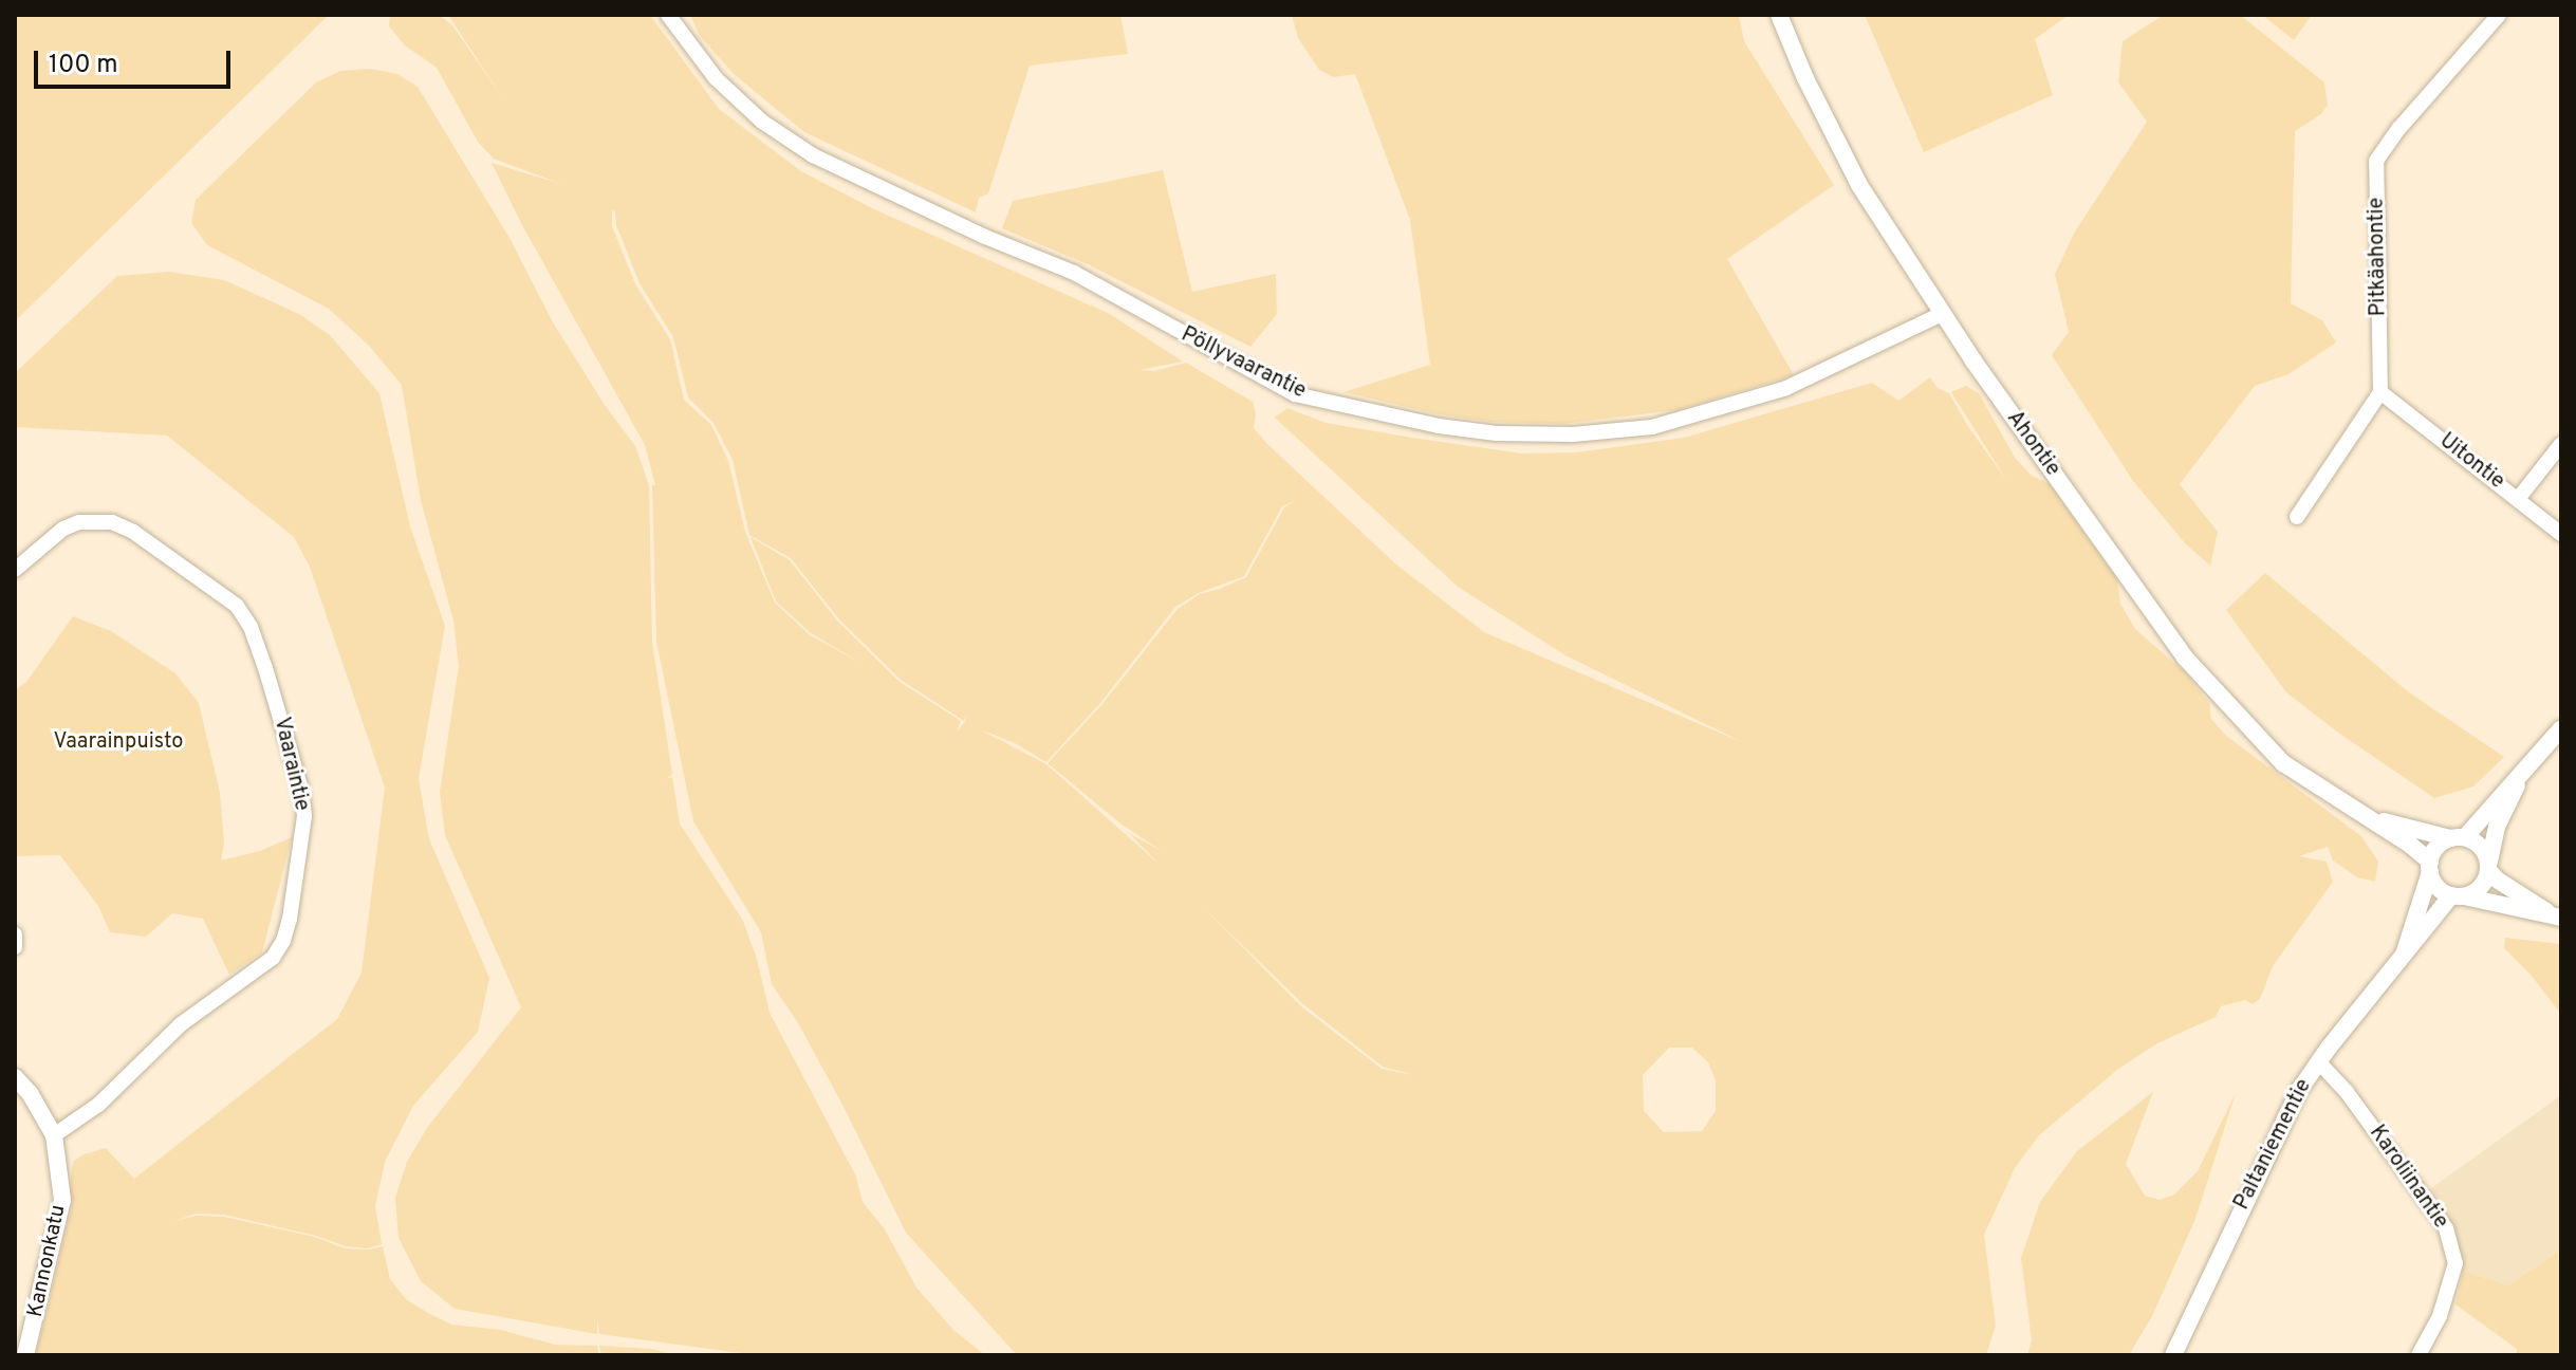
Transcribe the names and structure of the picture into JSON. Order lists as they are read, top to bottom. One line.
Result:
{"streets":{"street":["Pitkäahontie","Pöllyvaarantie","Ahontie","Uitontie","Vaaraintie","Paltaniementie","Karoliinantie","Kannonkatu"]},"crossings":[["Pitkäahontie","Uitontie"],["Pöllyvaarantie","Ahontie"],["Ahontie","Paltaniementie"],["Vaaraintie","Kannonkatu"],["Paltaniementie","Karoliinantie"]],"parks":["Vaarainpuisto"],"scale_bar":"100 m"}
